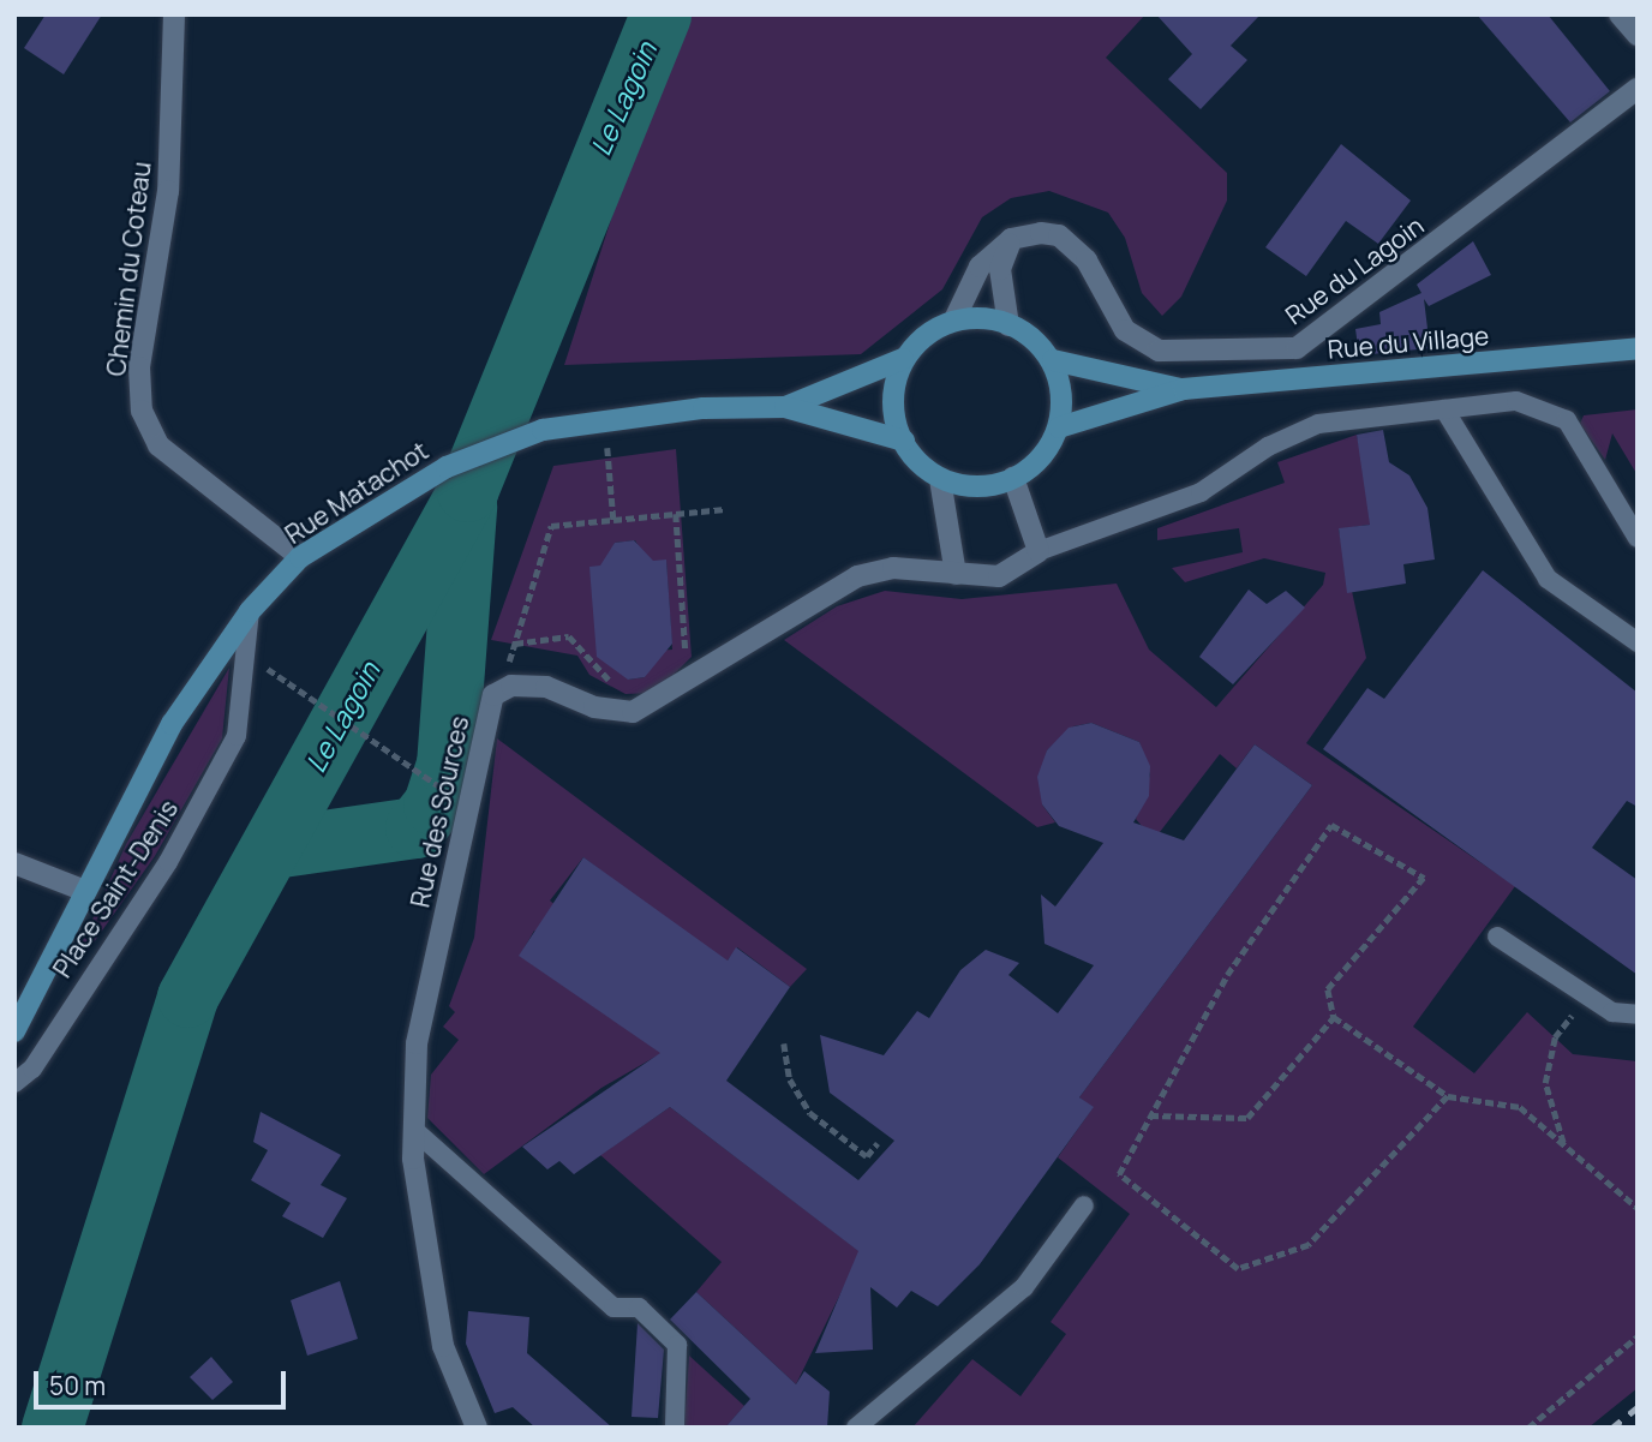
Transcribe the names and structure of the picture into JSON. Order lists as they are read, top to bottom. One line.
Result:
{"streets":{"main road":["Rue du Village","Rue Matachot"],"street":["Chemin du Coteau","Rue du Lagoin","Rue des Sources"],"lane":["Place Saint-Denis"]},"crossings":[["Chemin du Coteau","Rue Matachot"],["Rue du Village","Rue Matachot"],["Rue Matachot","Place Saint-Denis"]],"water":["Le Lagoin"],"scale_bar":"50 m"}
